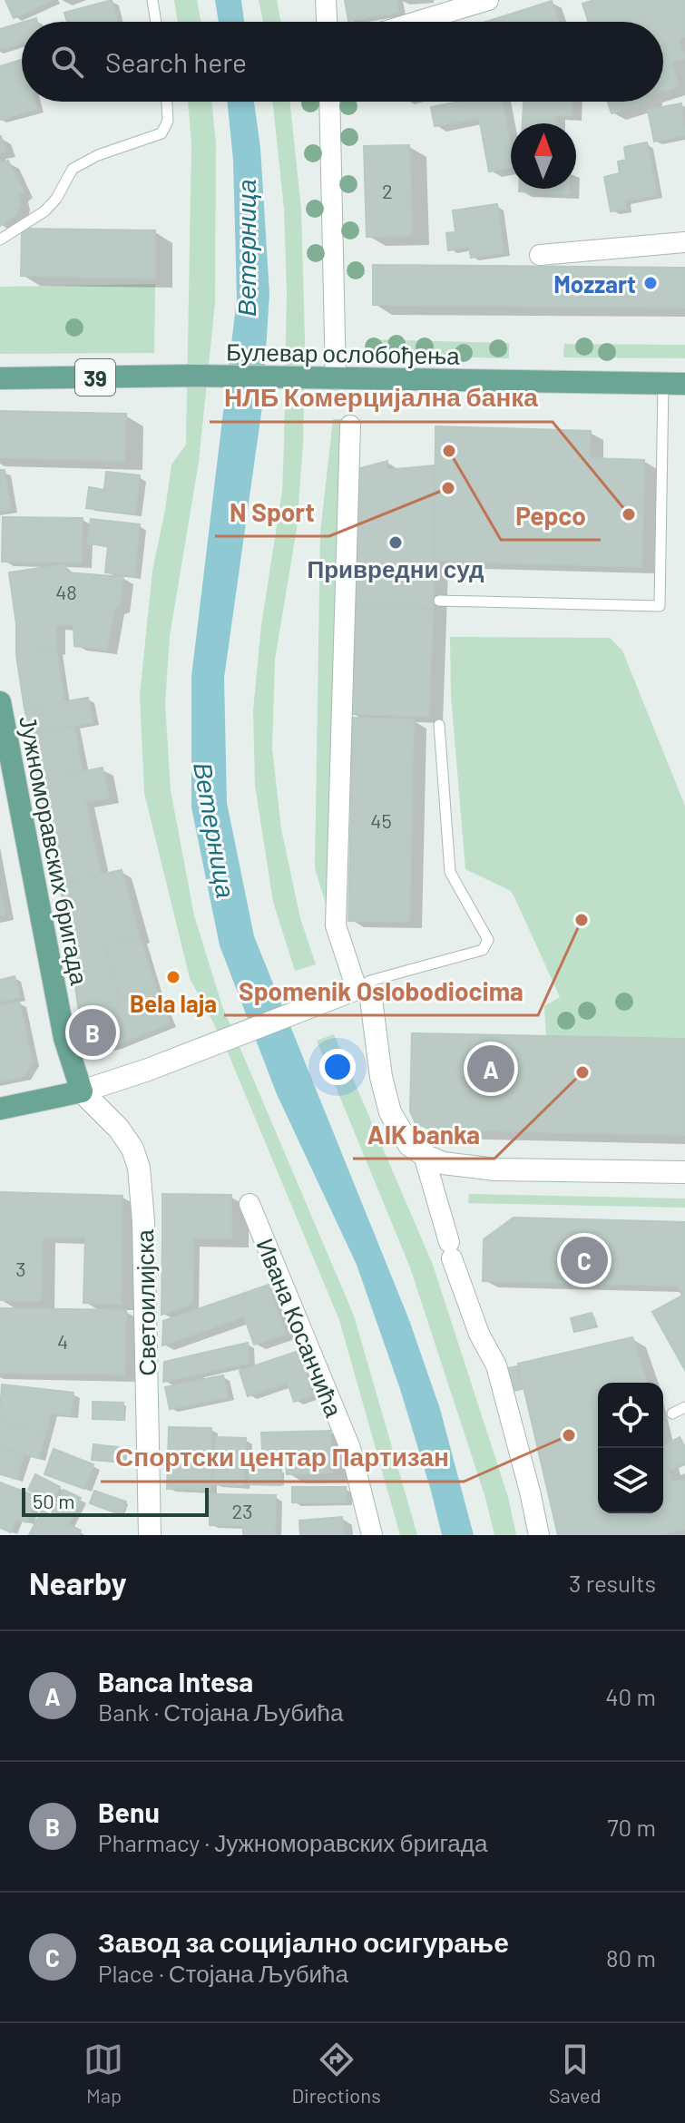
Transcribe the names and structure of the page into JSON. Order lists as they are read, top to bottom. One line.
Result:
{"streets":{"main road":["Булевар ослобођења","39","Јужноморавских бригада"],"street":["Светоилијска","Ивана Косанчића"]},"crossings":[["Јужноморавских бригада","Светоилијска"]],"water":["Ветерница"],"places":["Mozzart","Pepco","N Sport","НЛБ Комерцијална банка","Привредни суд","Spomenik Oslobodiocima","Bela laja","AIK banka","Спортски центар Партизан"],"house_numbers":["2","48","45","3","4","23"],"scale_bar":"50 m","north":"top","page":{"search":"Search here","pins":["B","A","C"],"scale":"50 m","heading":["Nearby","3 results"],"list":[{"mark":"A","name":"Banca Intesa","note":"Bank · Стојана Љубића","value":"40 m"},{"mark":"B","name":"Benu","note":"Pharmacy · Јужноморавских бригада","value":"70 m"},{"mark":"C","name":"Завод за социјално осигурање","note":"Place · Стојана Љубића","value":"80 m"}],"nav":["Map","Directions","Saved"]}}
